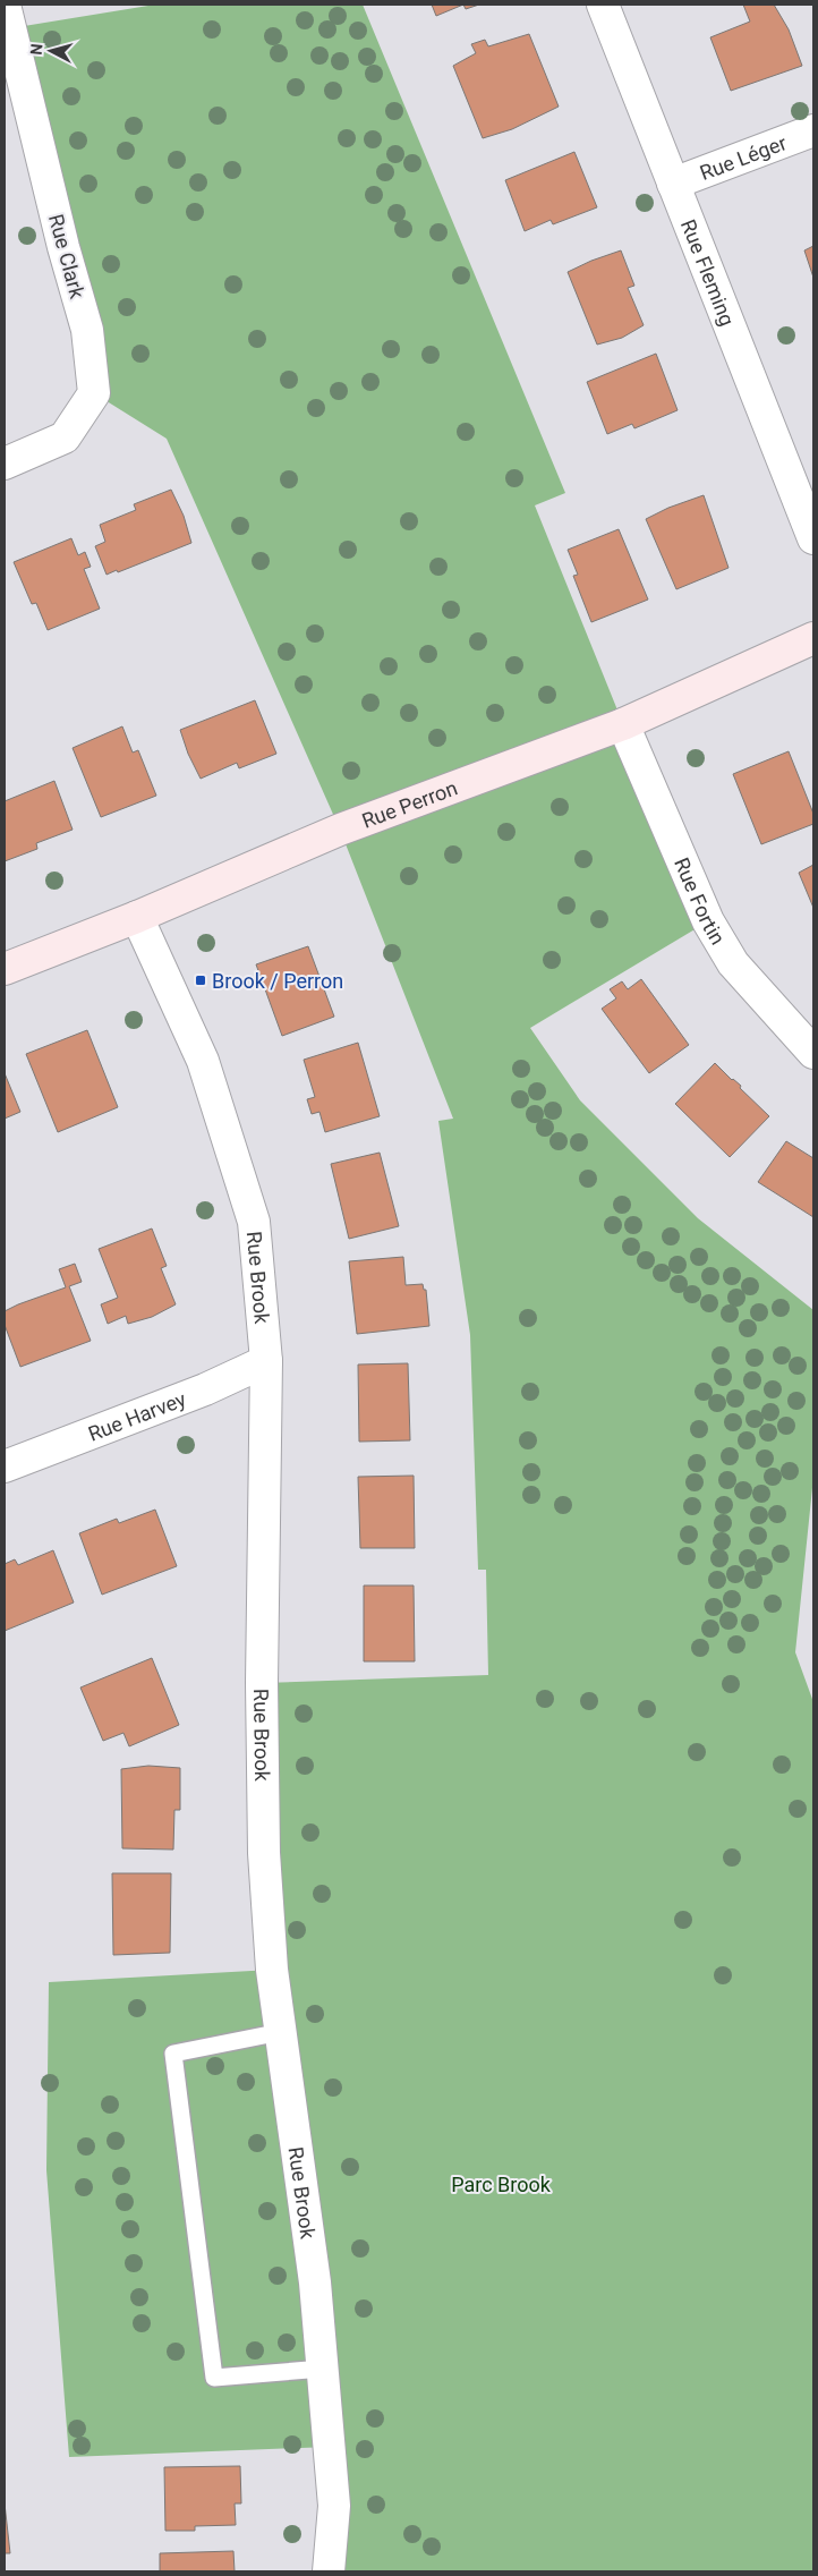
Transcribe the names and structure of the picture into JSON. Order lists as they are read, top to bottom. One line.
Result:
{"streets":{"street":["Rue Léger","Rue Clark","Rue Fleming","Rue Perron","Rue Fortin","Rue Brook","Rue Harvey"]},"crossings":[["Rue Léger","Rue Fleming"],["Rue Perron","Rue Fortin"],["Rue Perron","Rue Brook"],["Rue Brook","Rue Harvey"]],"parks":["Parc Brook"],"places":{"transit":["Brook / Perron"]},"north":"left"}
